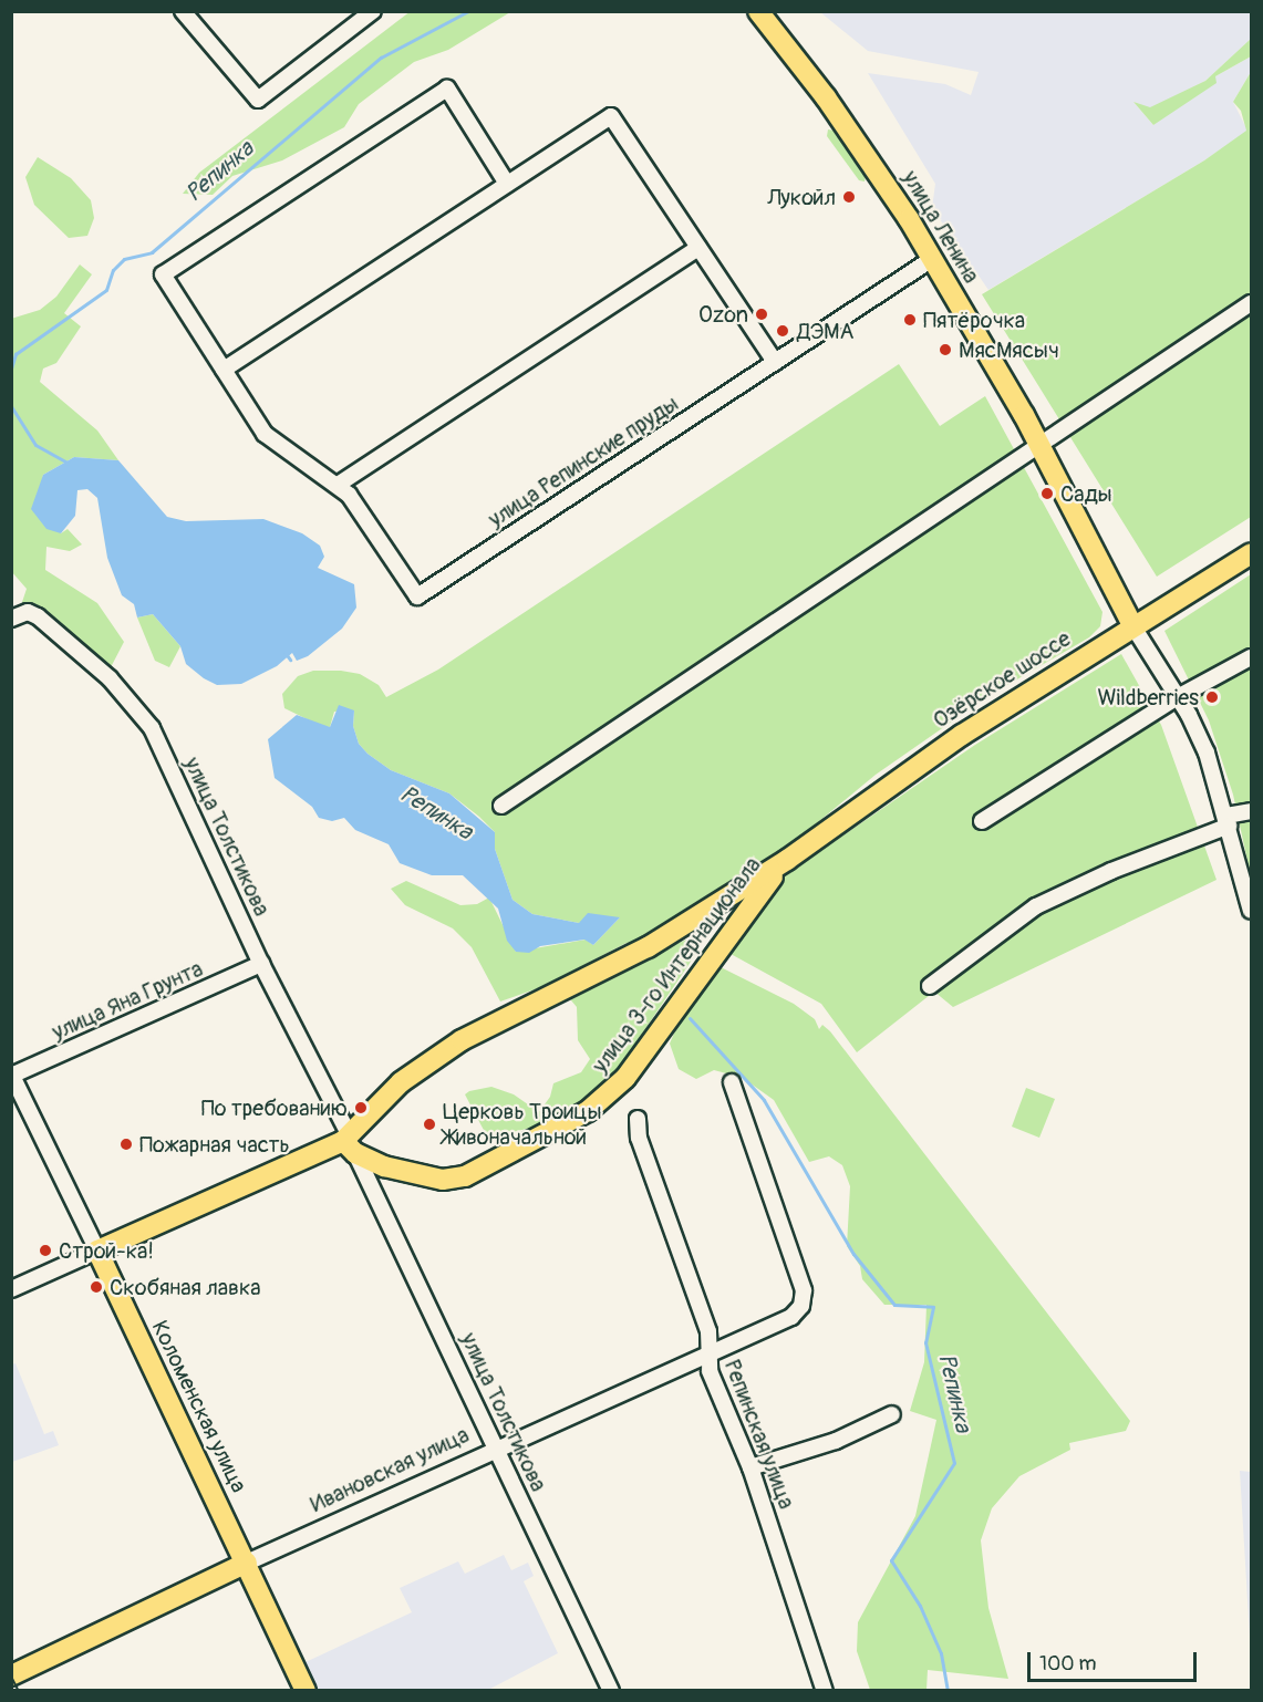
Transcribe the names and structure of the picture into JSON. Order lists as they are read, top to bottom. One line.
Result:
{"streets":{"main road":["улица Ленина","Озёрское шоссе","улица 3-го Интернационала","Коломенская улица","Ивановская улица"],"street":["улица Репинские пруды","улица Толстикова","улица Яна Грунта","Репинская улица"]},"crossings":[["улица Ленина","Озёрское шоссе"],["Озёрское шоссе","улица 3-го Интернационала"],["улица Толстикова","улица 3-го Интернационала"],["улица Толстикова","улица Яна Грунта"],["улица Толстикова","Ивановская улица"],["улица 3-го Интернационала","Коломенская улица"],["улица Яна Грунта","Коломенская улица"],["Коломенская улица","Ивановская улица"],["Репинская улица","Ивановская улица"]],"water":["Репинка"],"places":["Лукойл","Ozon","Пятёрочка","ДЭМА","МясМясыч","Сады","Wildberries","По требованию","Церковь Троицы Живоначальной","Пожарная часть","Строй-ка!","Скобяная лавка"],"scale_bar":"100 m"}
